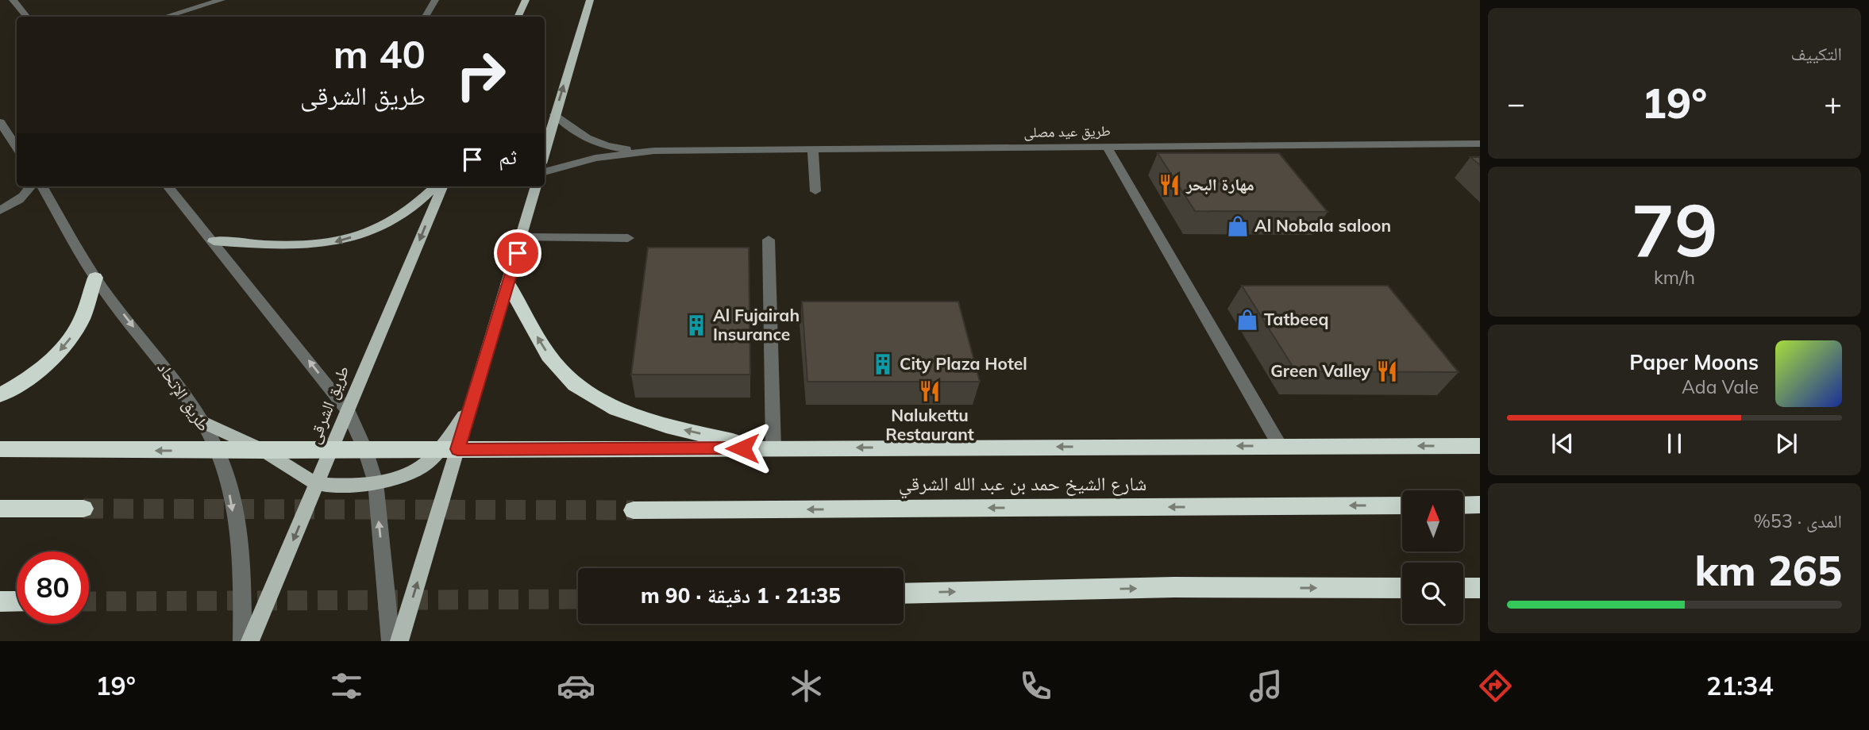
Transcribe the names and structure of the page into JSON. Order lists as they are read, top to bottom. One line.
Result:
{"streets":{"highway":["شارع الشيخ حمد بن عبد الله الشرقي"],"main road":["طريق الشرقى"],"street":["طريق عيد مصلى","طريق اﻹتحاد"]},"places":{"restaurant":["مهارة البحر","Green Valley","Nalukettu Restaurant"],"shop":["Al Nobala saloon","Tatbeeq"],"building":["Al Fujairah Insurance","City Plaza Hotel"]},"north":"top","page":{"tile":["التكييف",["79","km/h"],["المدى · 53%","265 km"]],"turn":["40 m","طريق الشرقى"],"heat":["−","19°","+"],"then":"ثم","song":["Paper Moons","Ada Vale"],"limit":"80","trip":"21:35 · 1 دقيقة · 90 m","tabs":["21:34","19°"]}}
